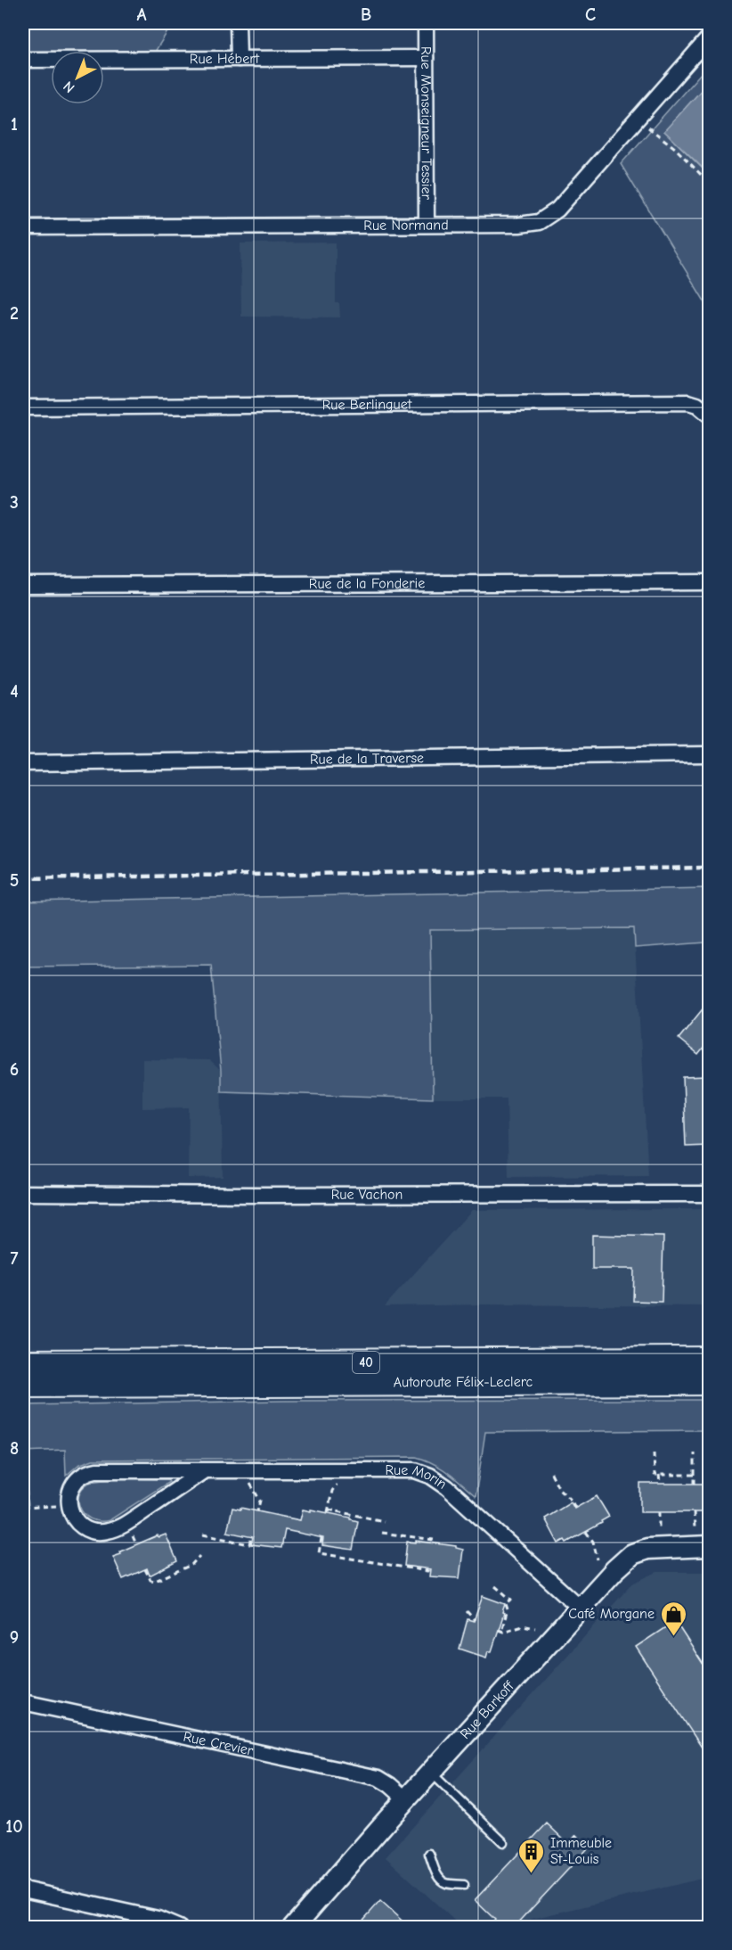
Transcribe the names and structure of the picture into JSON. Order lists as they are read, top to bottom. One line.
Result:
{"streets":{"highway":["40","Autoroute Félix-Leclerc"],"street":["Rue Hébert","Rue Monseigneur Tessier","Rue Normand","Rue Berlinguet","Rue de la Fonderie","Rue de la Traverse","Rue Vachon","Rue Morin","Rue Barkoff","Rue Crevier"]},"crossings":[["Rue Hébert","Rue Monseigneur Tessier"],["Rue Monseigneur Tessier","Rue Normand"],["Rue Morin","Rue Barkoff"],["Rue Barkoff","Rue Crevier"]],"places":{"shop":["Café Morgane"],"building":["Immeuble St-Louis"]},"north":"bottom left","grid":{"columns":["A","B","C"],"rows":["1","2","3","4","5","6","7","8","9","10"]}}
